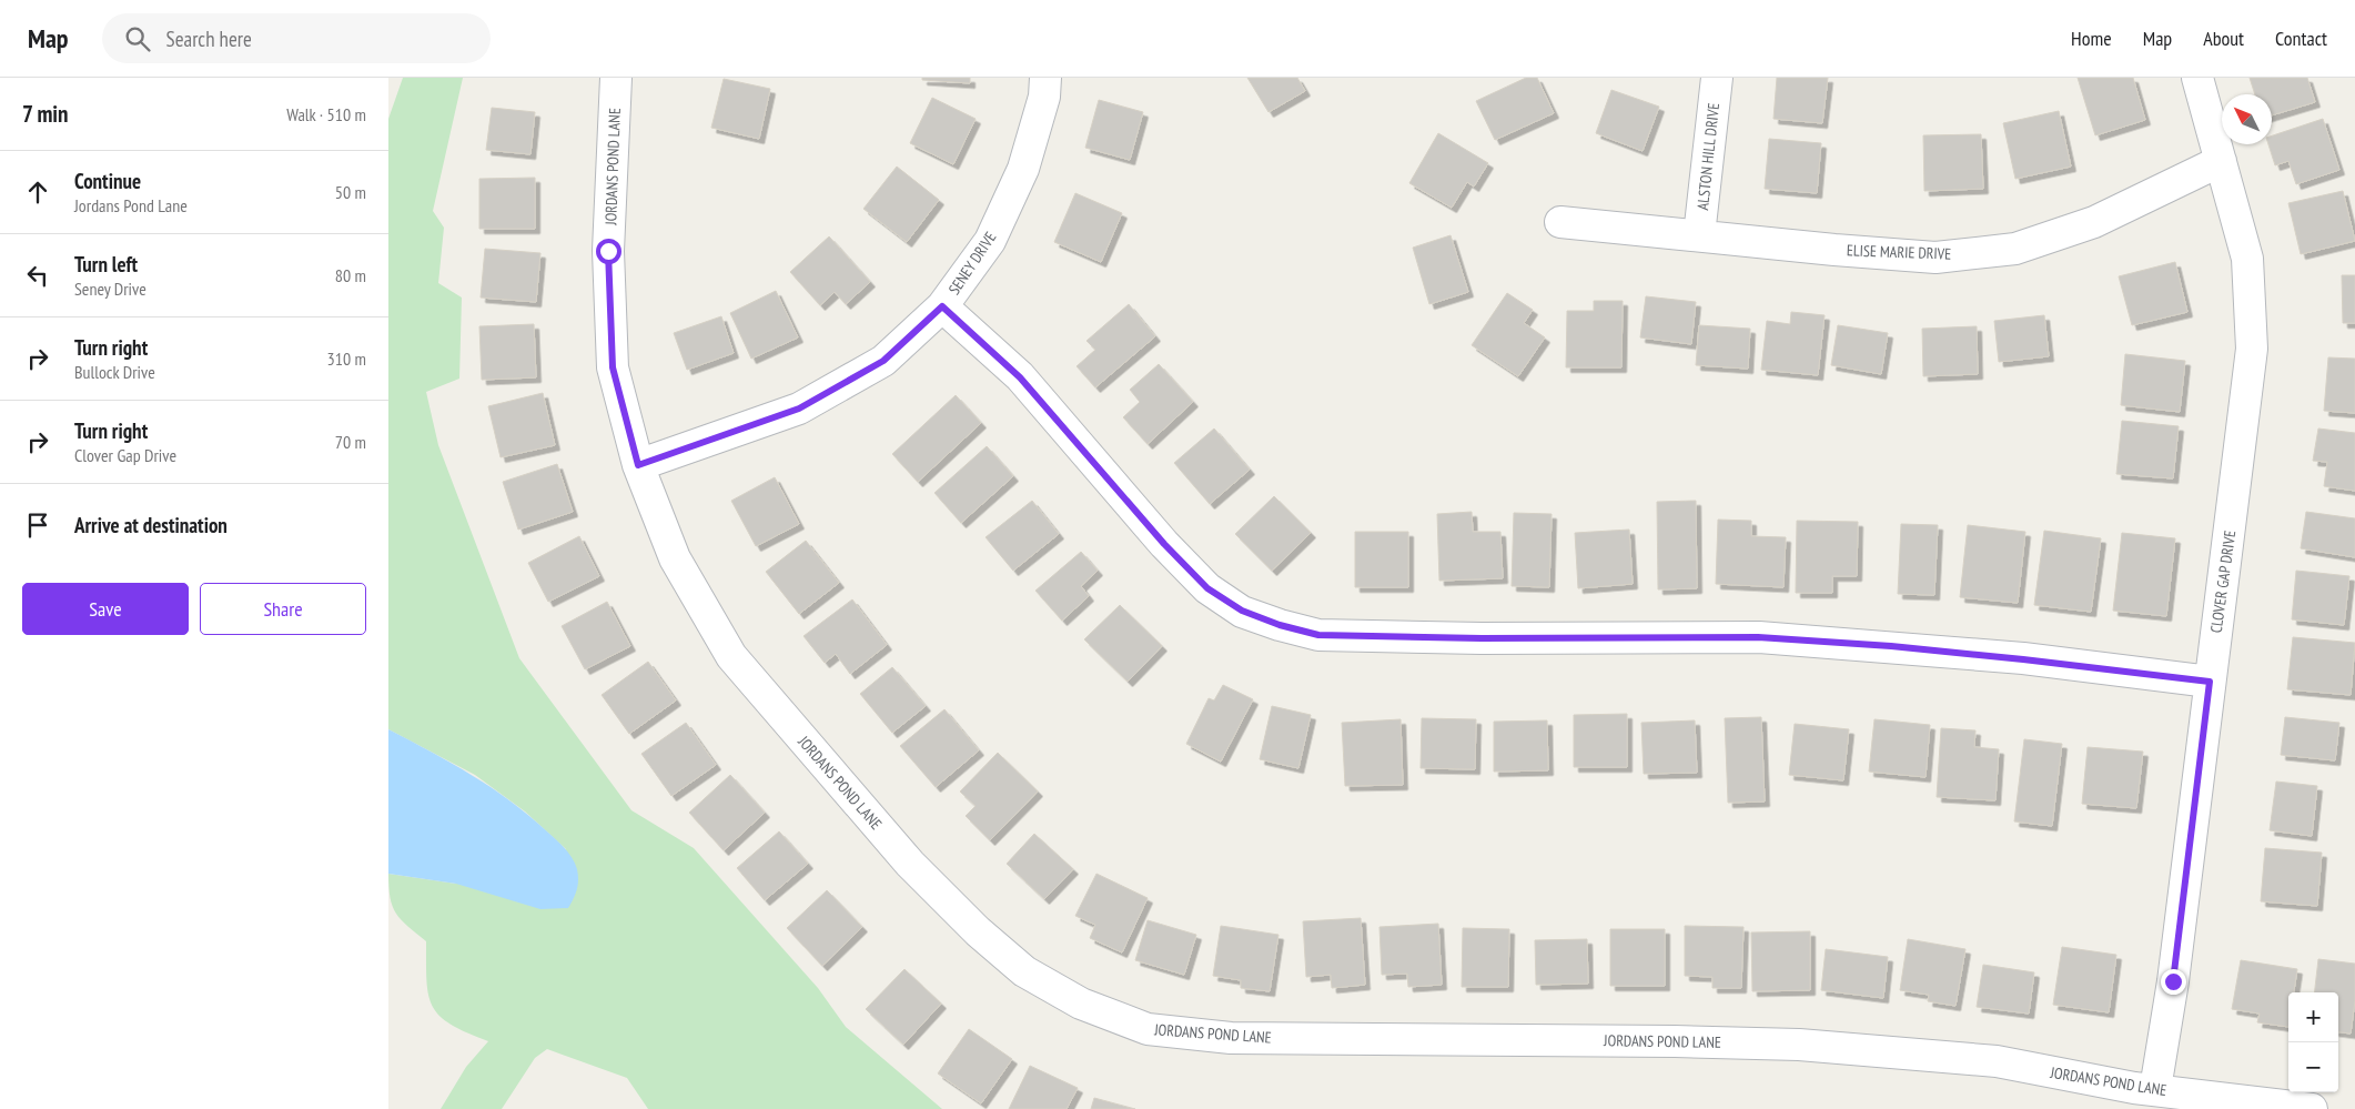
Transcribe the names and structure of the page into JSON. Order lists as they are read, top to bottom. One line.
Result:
{"streets":{"street":["ALSTON HILL DRIVE","JORDANS POND LANE","ELISE MARIE DRIVE","SENEY DRIVE","CLOVER GAP DRIVE"]},"crossings":[["ALSTON HILL DRIVE","ELISE MARIE DRIVE"],["JORDANS POND LANE","SENEY DRIVE"],["JORDANS POND LANE","CLOVER GAP DRIVE"],["ELISE MARIE DRIVE","CLOVER GAP DRIVE"]],"north":"top left","page":{"header":"Map","search":"Search here","nav":["Home","Map","About","Contact"],"heading":["7 min","Walk · 510 m"],"list":[["Continue","Jordans Pond Lane","50 m"],["Turn left","Seney Drive","80 m"],["Turn right","Bullock Drive","310 m"],["Turn right","Clover Gap Drive","70 m"],"Arrive at destination"],"buttons":["Save","Share"],"map_buttons":["+","−"]}}
